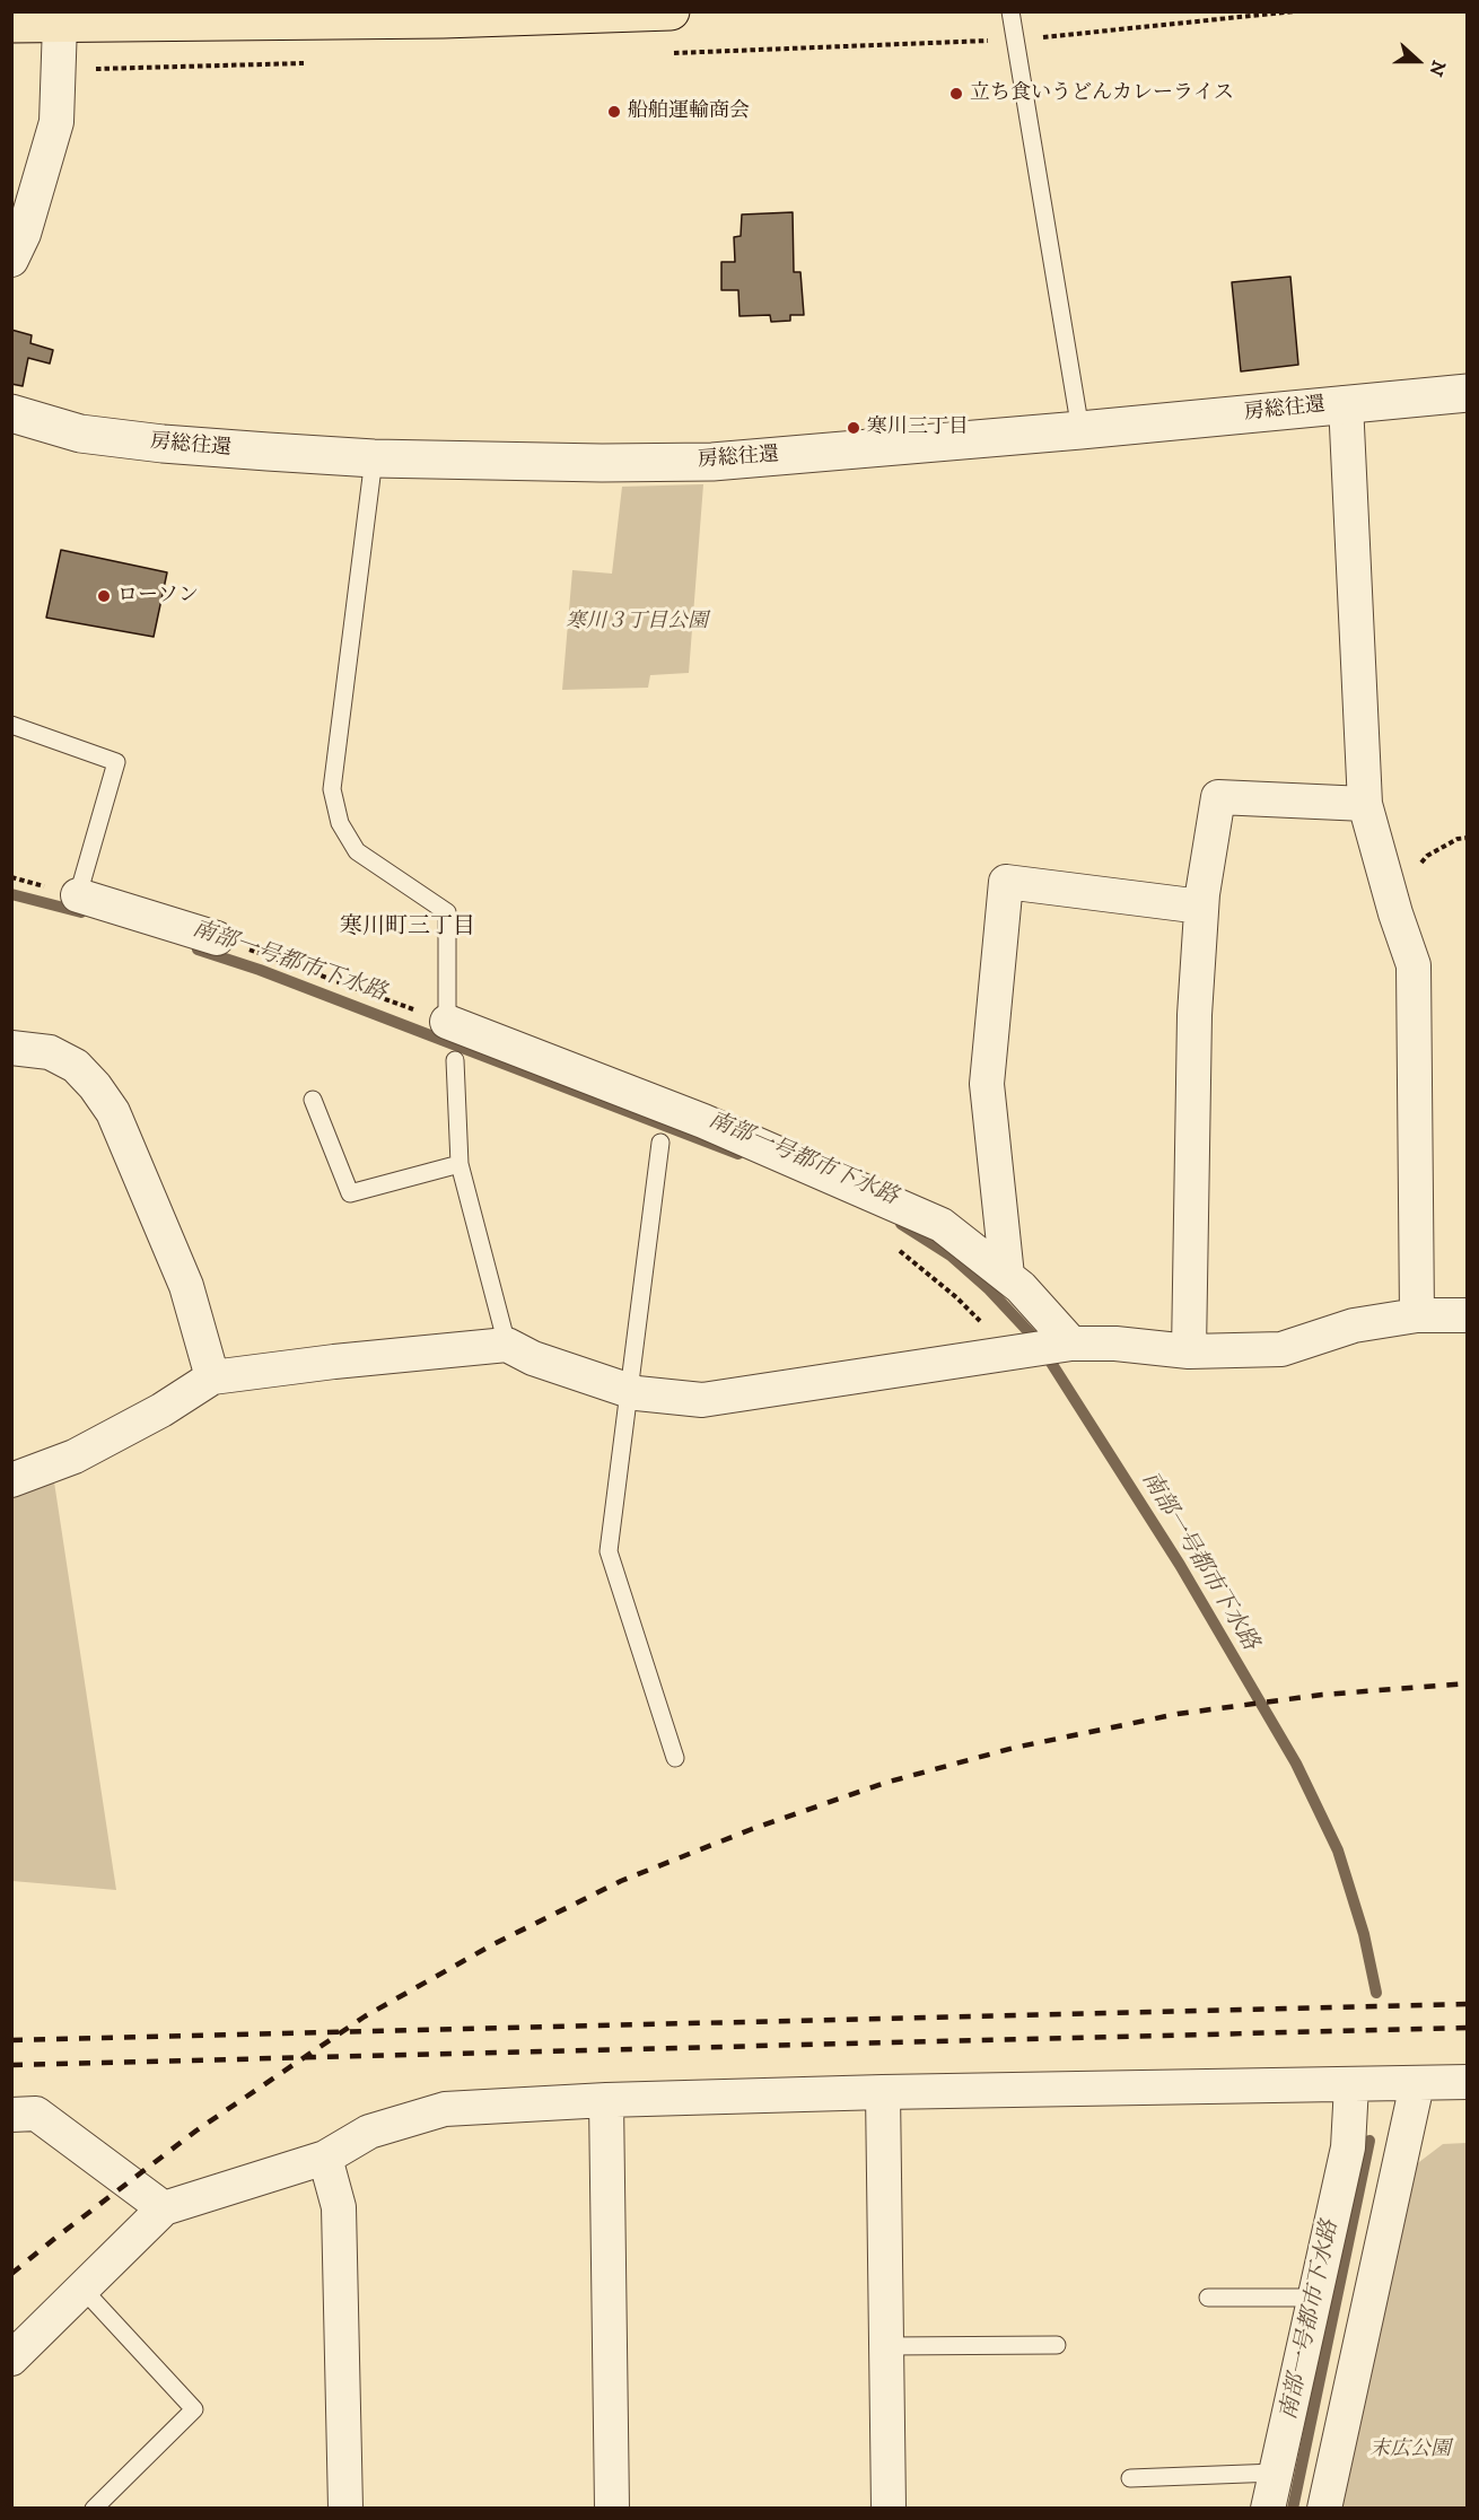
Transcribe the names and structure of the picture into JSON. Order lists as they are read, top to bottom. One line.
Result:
{"streets":{"street":["房総往還"]},"districts":["寒川町三丁目"],"water":["南部一号都市下水路"],"parks":["寒川３丁目公園","末広公園"],"places":["立ち食いうどんカレーライス","船舶運輸商会","寒川三丁目","ローソン"],"north":"right"}
